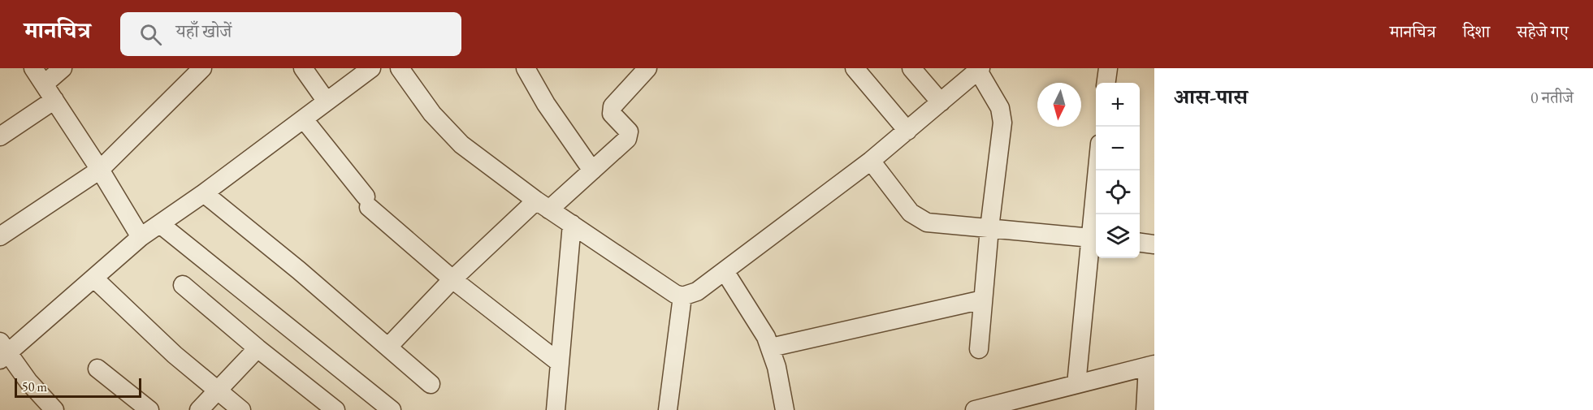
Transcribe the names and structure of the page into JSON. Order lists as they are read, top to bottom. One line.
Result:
{"scale_bar":"50 m","north":"bottom","page":{"header":"मानचित्र","search":"यहाँ खोजें","nav":["मानचित्र","दिशा","सहेजे गए"],"heading":["आस-पास","0 नतीजे"],"map_buttons":["+","−"],"scale":"50 m"}}
